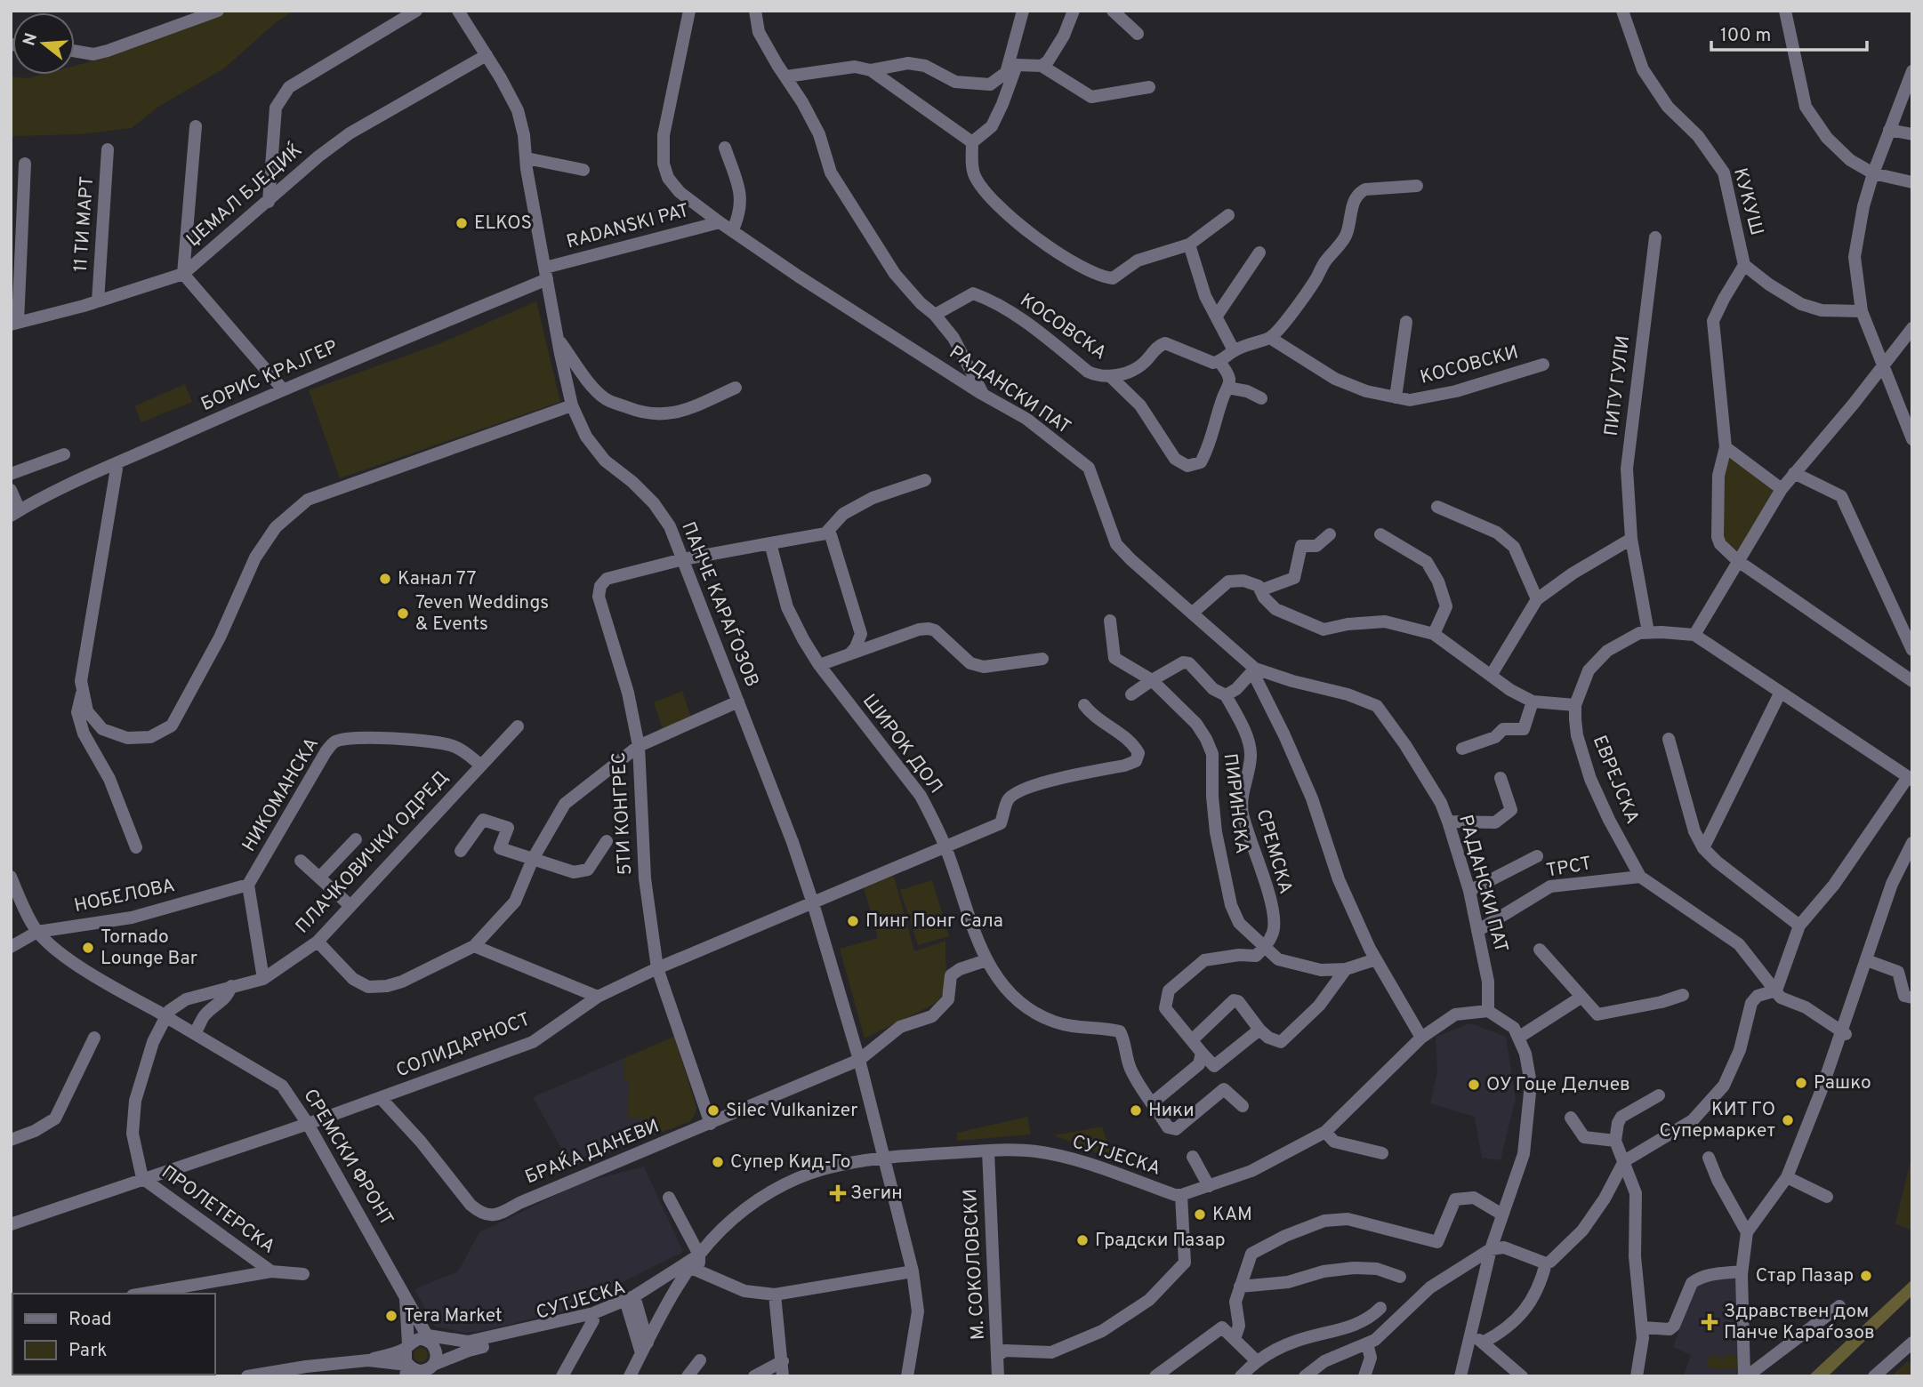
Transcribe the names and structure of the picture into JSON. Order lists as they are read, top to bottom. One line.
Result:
{"streets":{"street":["ЏЕМАЛ БЈЕДИЌ","КУКУШ","11 ТИ МАРТ","RADANSKI PAT","КОСОВСКА","КОСОВСКИ","БОРИС КРАЈГЕР","ПИТУ ГУЛИ","РАДАНСКИ ПАТ","ПАНЧЕ КАРАЃОЗОВ","ШИРОК ДОЛ","ЕВРЕЈСКА","НИКОМАНСКА","ПИРИНСКА","5ТИ КОНГРЕС","СРЕМСКА","ПЛАЧКОВИЧКИ ОДРЕД","ТРСТ","НОБЕЛОВА","СОЛИДАРНОСТ","БРАЌА ДАНЕВИ","СУТЈЕСКА","СРЕМСКИ ФРОНТ","ПРОЛЕТЕРСКА","М. СОКОЛОВСКИ"]},"crossings":[["ЏЕМАЛ БЈЕДИЌ","11 ТИ МАРТ"],["ЏЕМАЛ БЈЕДИЌ","ПАНЧЕ КАРАЃОЗОВ"],["RADANSKI PAT","БОРИС КРАЈГЕР"],["RADANSKI PAT","РАДАНСКИ ПАТ"],["RADANSKI PAT","ПАНЧЕ КАРАЃОЗОВ"],["БОРИС КРАЈГЕР","ПАНЧЕ КАРАЃОЗОВ"],["ПИТУ ГУЛИ","ЕВРЕЈСКА"],["РАДАНСКИ ПАТ","ТРСТ"],["ПАНЧЕ КАРАЃОЗОВ","5ТИ КОНГРЕС"],["ПАНЧЕ КАРАЃОЗОВ","СОЛИДАРНОСТ"],["ПАНЧЕ КАРАЃОЗОВ","БРАЌА ДАНЕВИ"],["ПАНЧЕ КАРАЃОЗОВ","СУТЈЕСКА"],["ШИРОК ДОЛ","СОЛИДАРНОСТ"],["ШИРОК ДОЛ","БРАЌА ДАНЕВИ"],["ЕВРЕЈСКА","ТРСТ"],["НИКОМАНСКА","ПЛАЧКОВИЧКИ ОДРЕД"],["НИКОМАНСКА","НОБЕЛОВА"],["ПИРИНСКА","СРЕМСКА"],["5ТИ КОНГРЕС","СОЛИДАРНОСТ"],["5ТИ КОНГРЕС","БРАЌА ДАНЕВИ"],["ПЛАЧКОВИЧКИ ОДРЕД","СОЛИДАРНОСТ"],["ПЛАЧКОВИЧКИ ОДРЕД","ПРОЛЕТЕРСКА"],["НОБЕЛОВА","СРЕМСКИ ФРОНТ"],["СОЛИДАРНОСТ","БРАЌА ДАНЕВИ"],["СОЛИДАРНОСТ","СРЕМСКИ ФРОНТ"],["СОЛИДАРНОСТ","ПРОЛЕТЕРСКА"],["СУТЈЕСКА","СРЕМСКИ ФРОНТ"],["СУТЈЕСКА","М. СОКОЛОВСКИ"]],"places":{"other":["ELKOS","Канал 77","7even Weddings & Events","Пинг Понг Сала","Tornado Lounge Bar","Рашко","ОУ Гоце Делчев","Silec Vulkanizer","Ники","КИТ ГО Супермаркет","Супер Кид-Го","КАМ","Градски Пазар","Стар Пазар","Tera Market"],"health":["Зегин","Здравствен дом Панче Караѓозов"]},"legend":["Road","Park"],"scale_bar":"100 m","north":"left"}
